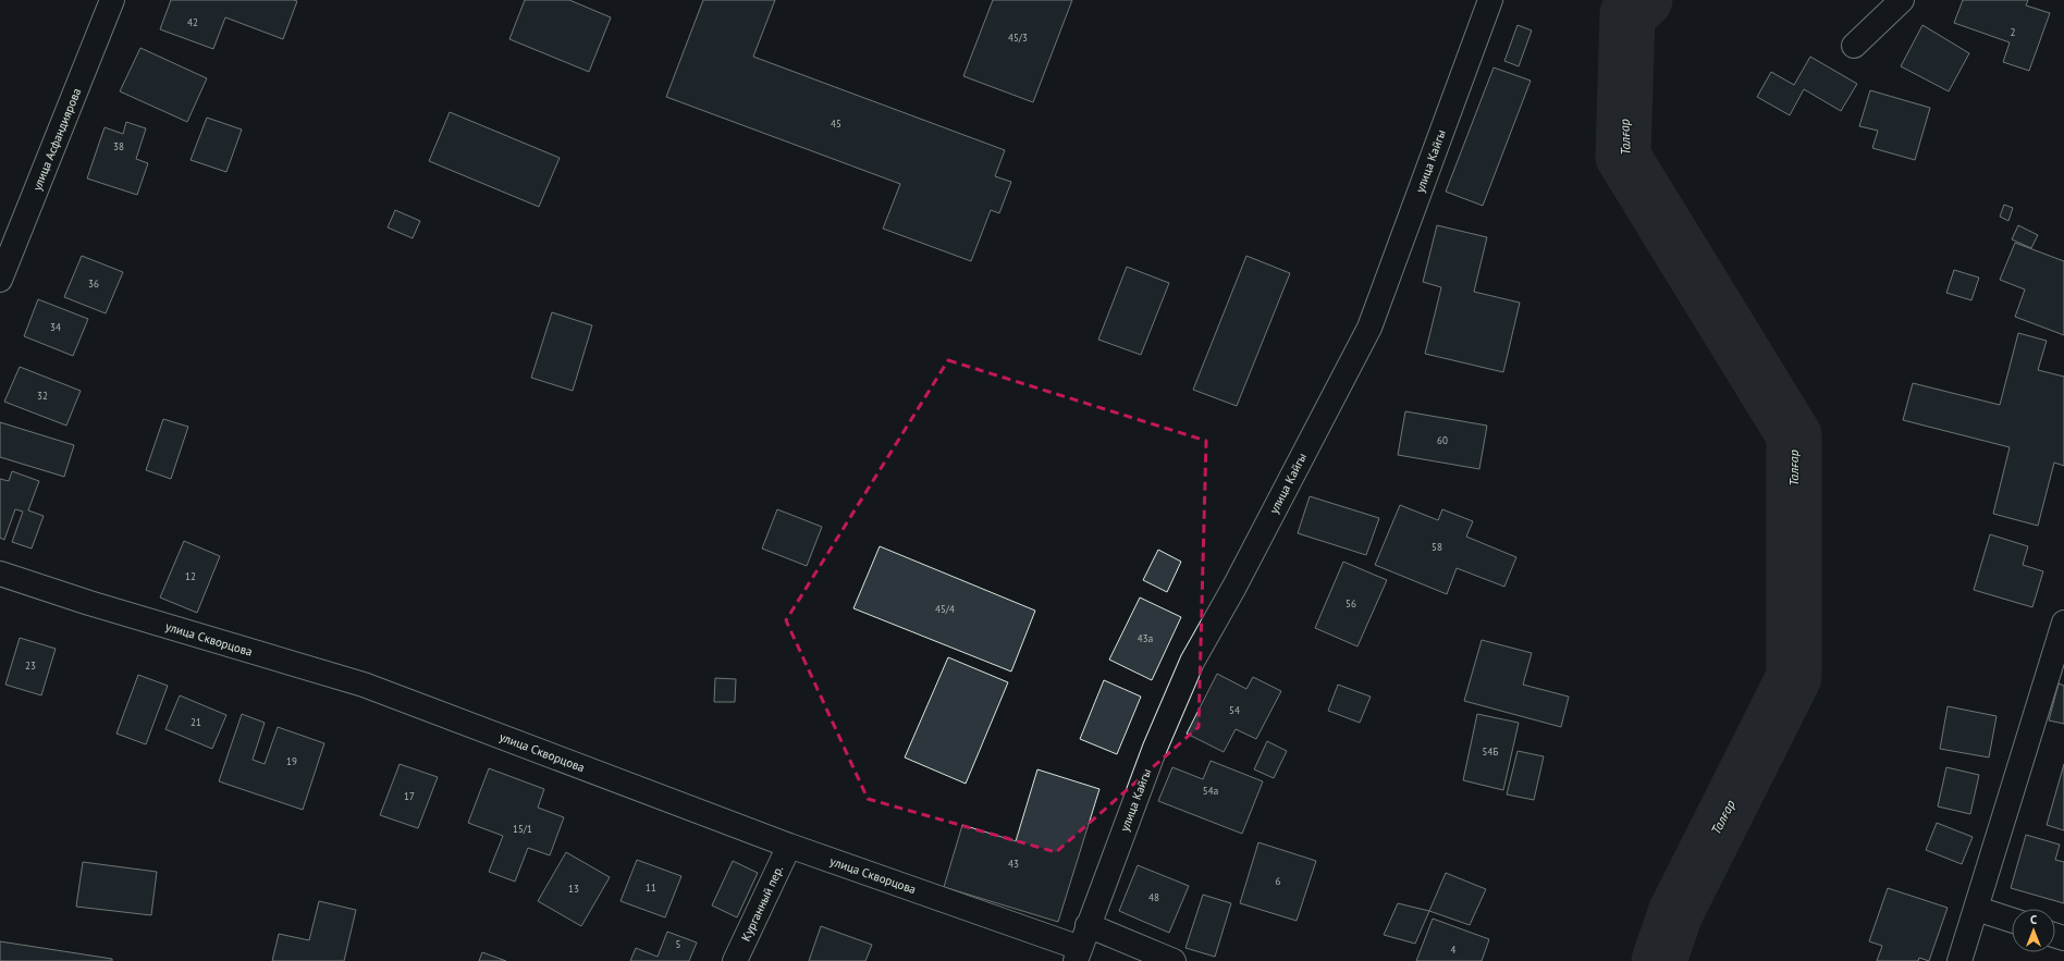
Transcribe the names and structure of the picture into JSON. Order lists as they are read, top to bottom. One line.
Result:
{"streets":{"street":["улица Асфандиярова","улица Кайгы","улица Скворцова","Курганный пер."]},"crossings":[["улица Кайгы","улица Скворцова"],["улица Скворцова","Курганный пер."]],"water":["Талғар"],"house_numbers":["42","2","45/3","45","38","36","34","32","60","58","12","56","45/4","43а","23","54","21","54Б","19","54а","17","15/1","43","6","11","13","48","5","4"],"north":"top"}
